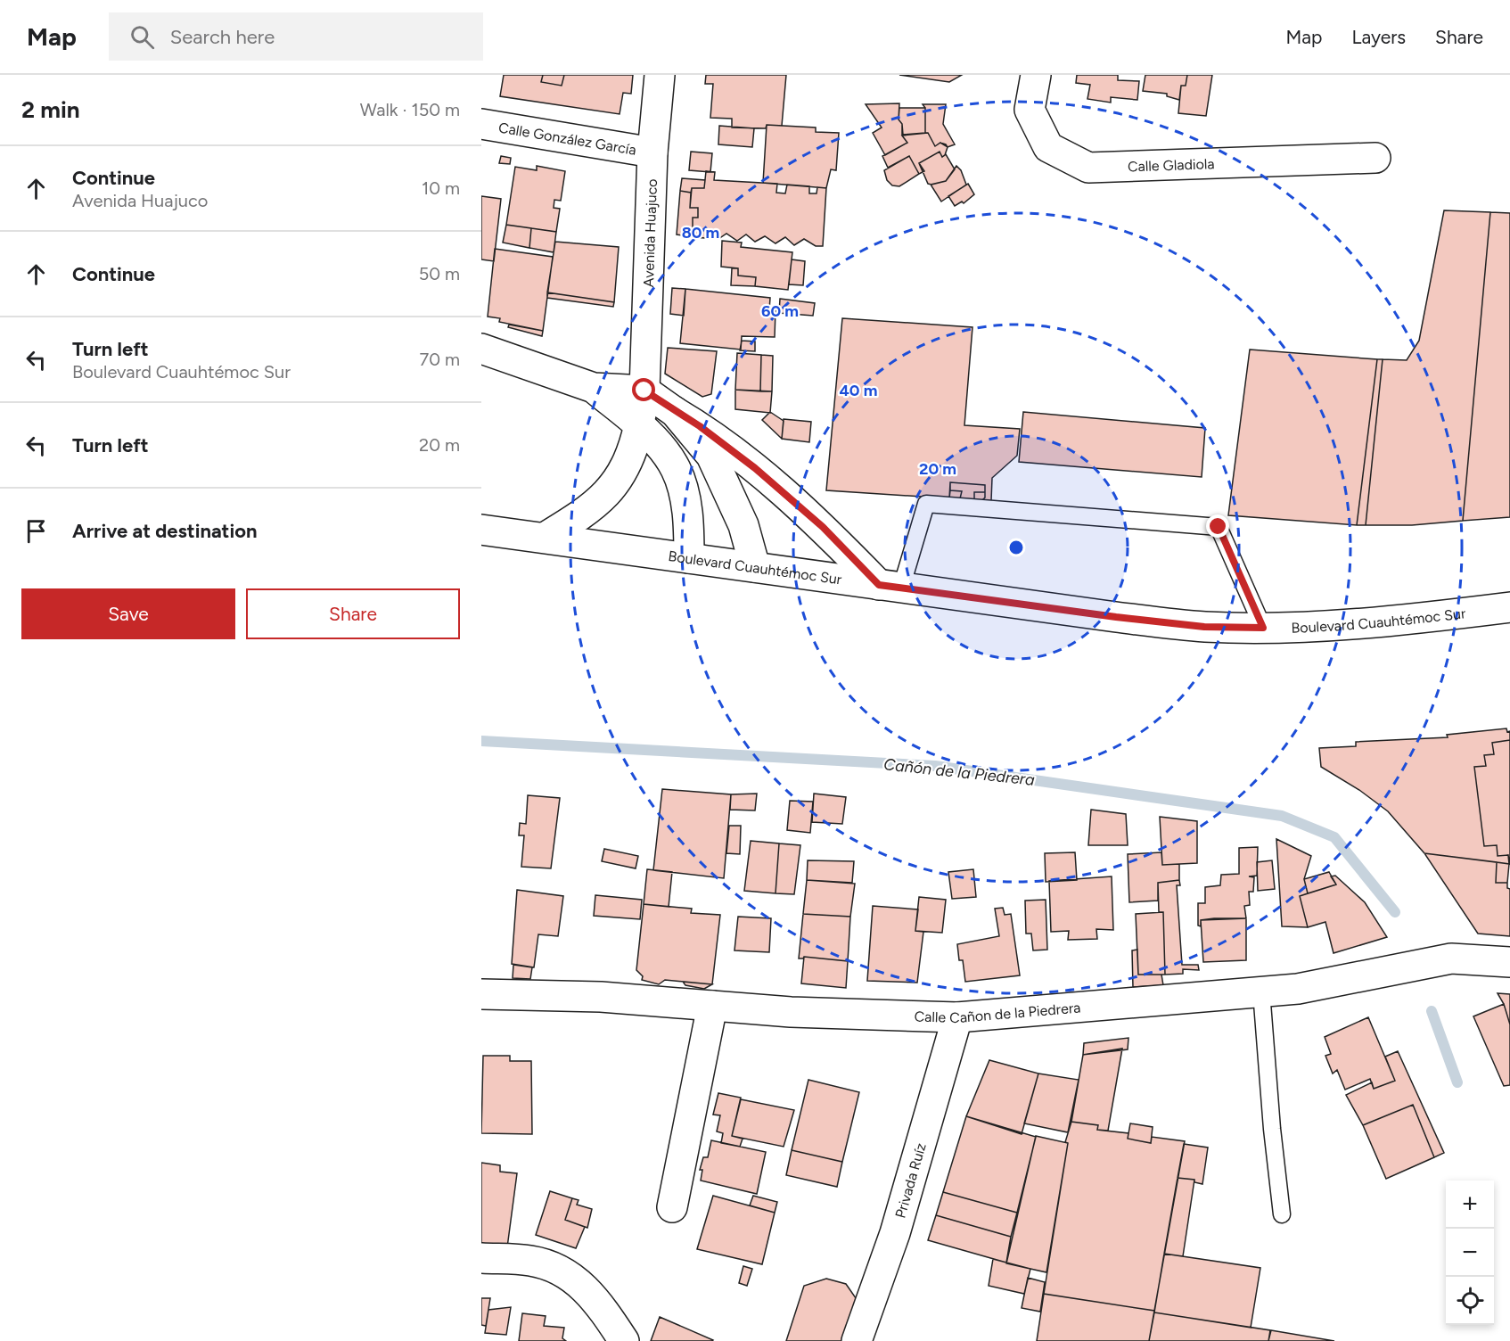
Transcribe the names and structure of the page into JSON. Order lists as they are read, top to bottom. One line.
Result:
{"streets":{"street":["Calle González García","Calle Gladiola","Avenida Huajuco","Boulevard Cuauhtémoc Sur","Calle Cañon de la Piedrera","Privada Ruíz"]},"crossings":[["Calle González García","Avenida Huajuco"],["Avenida Huajuco","Boulevard Cuauhtémoc Sur"],["Calle Cañon de la Piedrera","Privada Ruíz"]],"water":["Cañón de la Piedrera"],"page":{"header":"Map","search":"Search here","nav":["Map","Layers","Share"],"heading":["2 min","Walk · 150 m"],"list":[["Continue","Avenida Huajuco","10 m"],["Continue","50 m"],["Turn left","Boulevard Cuauhtémoc Sur","70 m"],["Turn left","20 m"],"Arrive at destination"],"buttons":["Save","Share"],"map_buttons":["+","−"]},"rings":["80 m","60 m","40 m","20 m"]}
